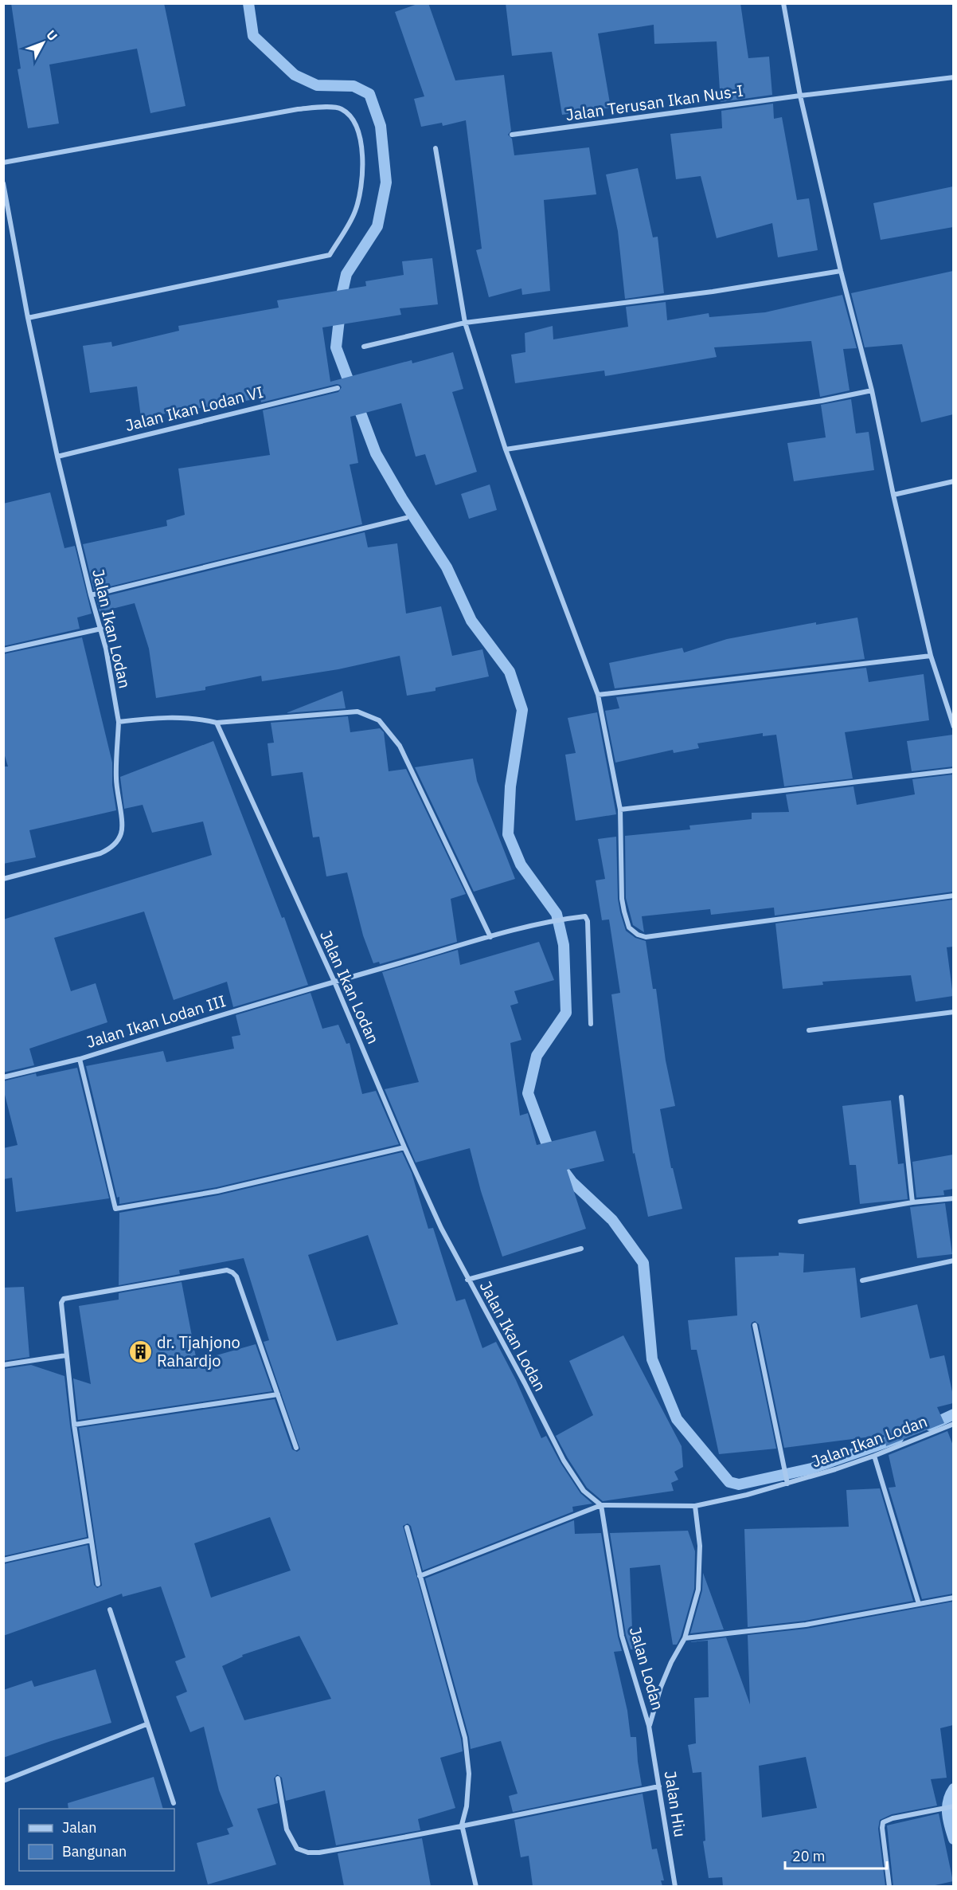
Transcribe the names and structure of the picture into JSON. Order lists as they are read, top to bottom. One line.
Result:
{"streets":{"street":["Jalan Terusan Ikan Nus-I","Jalan Ikan Lodan VI","Jalan Ikan Lodan","Jalan Ikan Lodan III","Jalan Lodan","Jalan Hiu"]},"crossings":[["Jalan Ikan Lodan VI","Jalan Ikan Lodan"],["Jalan Ikan Lodan","Jalan Ikan Lodan III"],["Jalan Ikan Lodan","Jalan Lodan"],["Jalan Lodan","Jalan Hiu"]],"places":{"building":["dr. Tjahjono Rahardjo"]},"legend":["Jalan","Bangunan"],"scale_bar":"20 m","north":"top right"}
